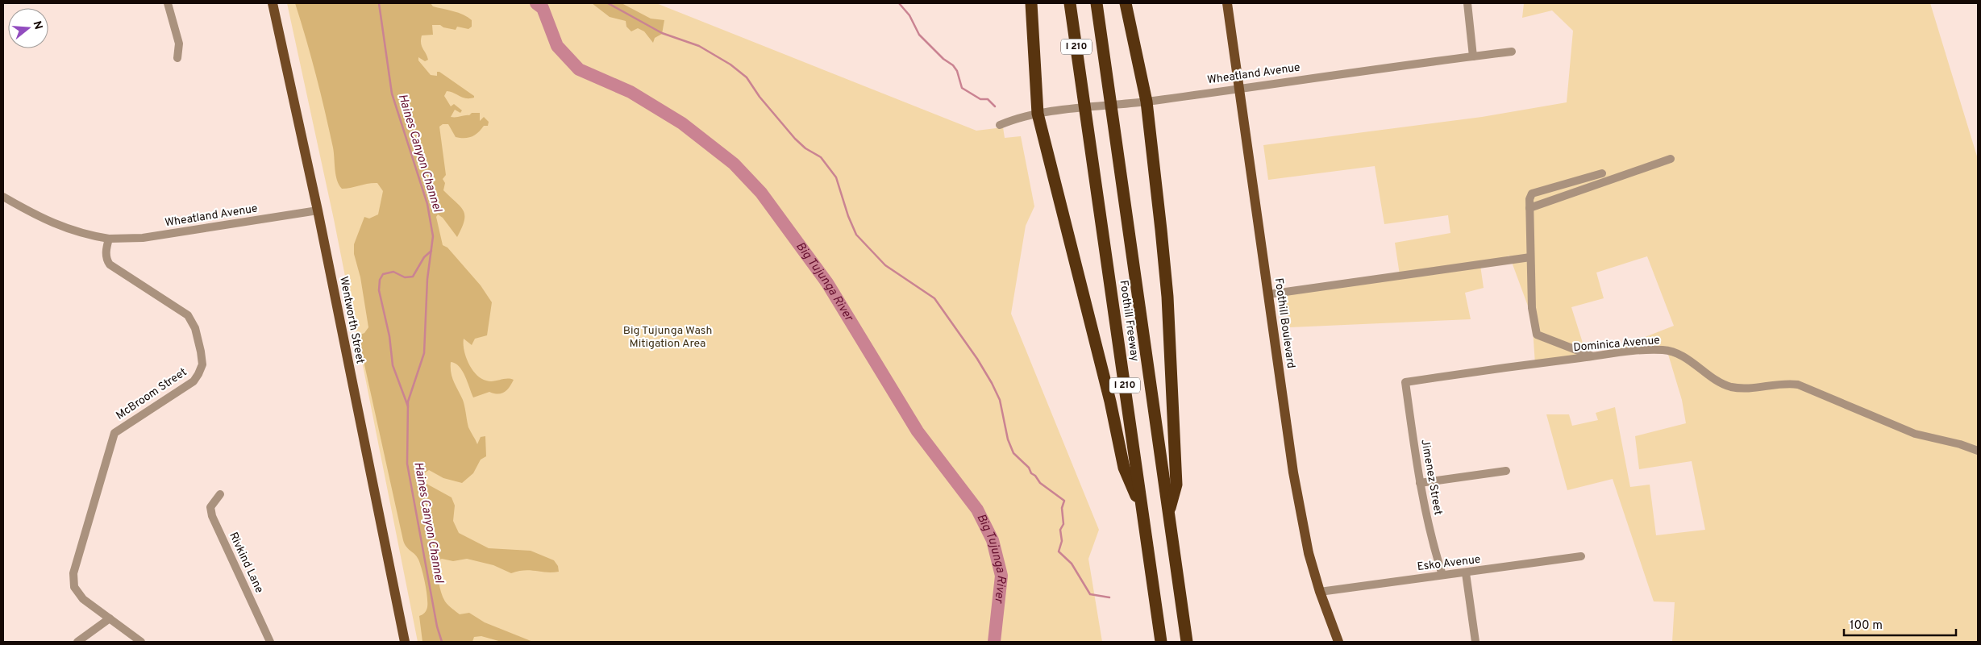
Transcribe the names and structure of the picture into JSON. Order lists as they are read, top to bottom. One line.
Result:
{"streets":{"highway":["I 210","Foothill Freeway"],"main road":["Wentworth Street","Foothill Boulevard"],"street":["Wheatland Avenue","Dominica Avenue","McBroom Street","Jimenez Street","Rivkind Lane","Esko Avenue"]},"crossings":[["Wheatland Avenue","Wentworth Street"],["Wheatland Avenue","Foothill Boulevard"],["Wheatland Avenue","McBroom Street"],["Foothill Boulevard","Esko Avenue"],["Dominica Avenue","Jimenez Street"],["Jimenez Street","Esko Avenue"]],"water":["Haines Canyon Channel","Big Tujunga River"],"parks":["Big Tujunga Wash Mitigation Area"],"scale_bar":"100 m","north":"right"}
